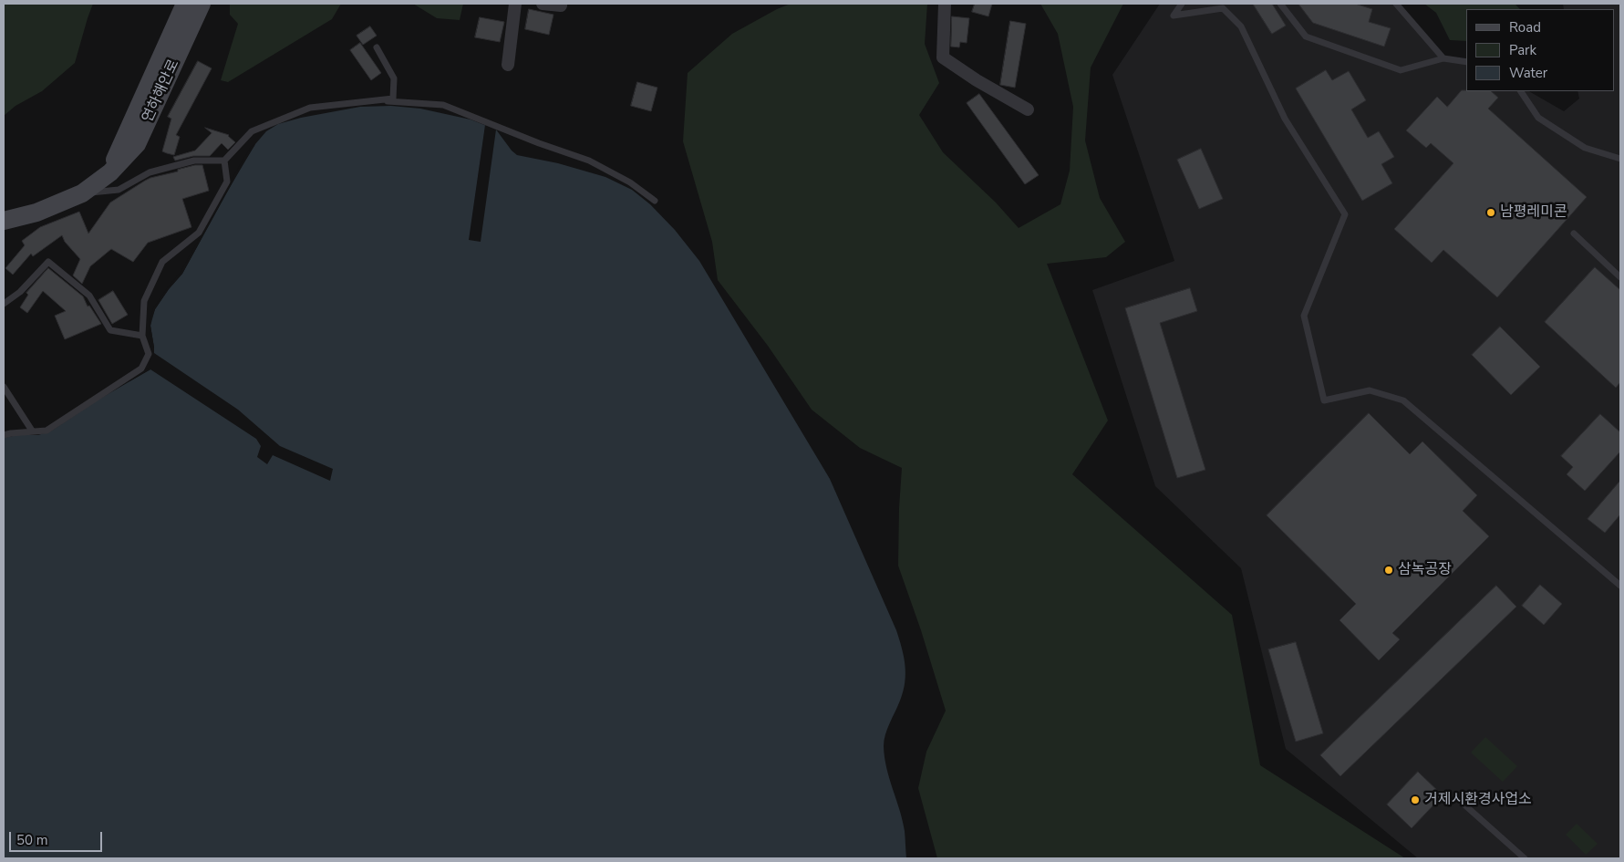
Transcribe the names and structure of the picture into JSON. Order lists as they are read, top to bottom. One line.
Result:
{"streets":{"street":["연하해안로"]},"places":["남평레미콘","삼녹공장","거제시환경사업소"],"legend":["Road","Park","Water"],"scale_bar":"50 m"}
